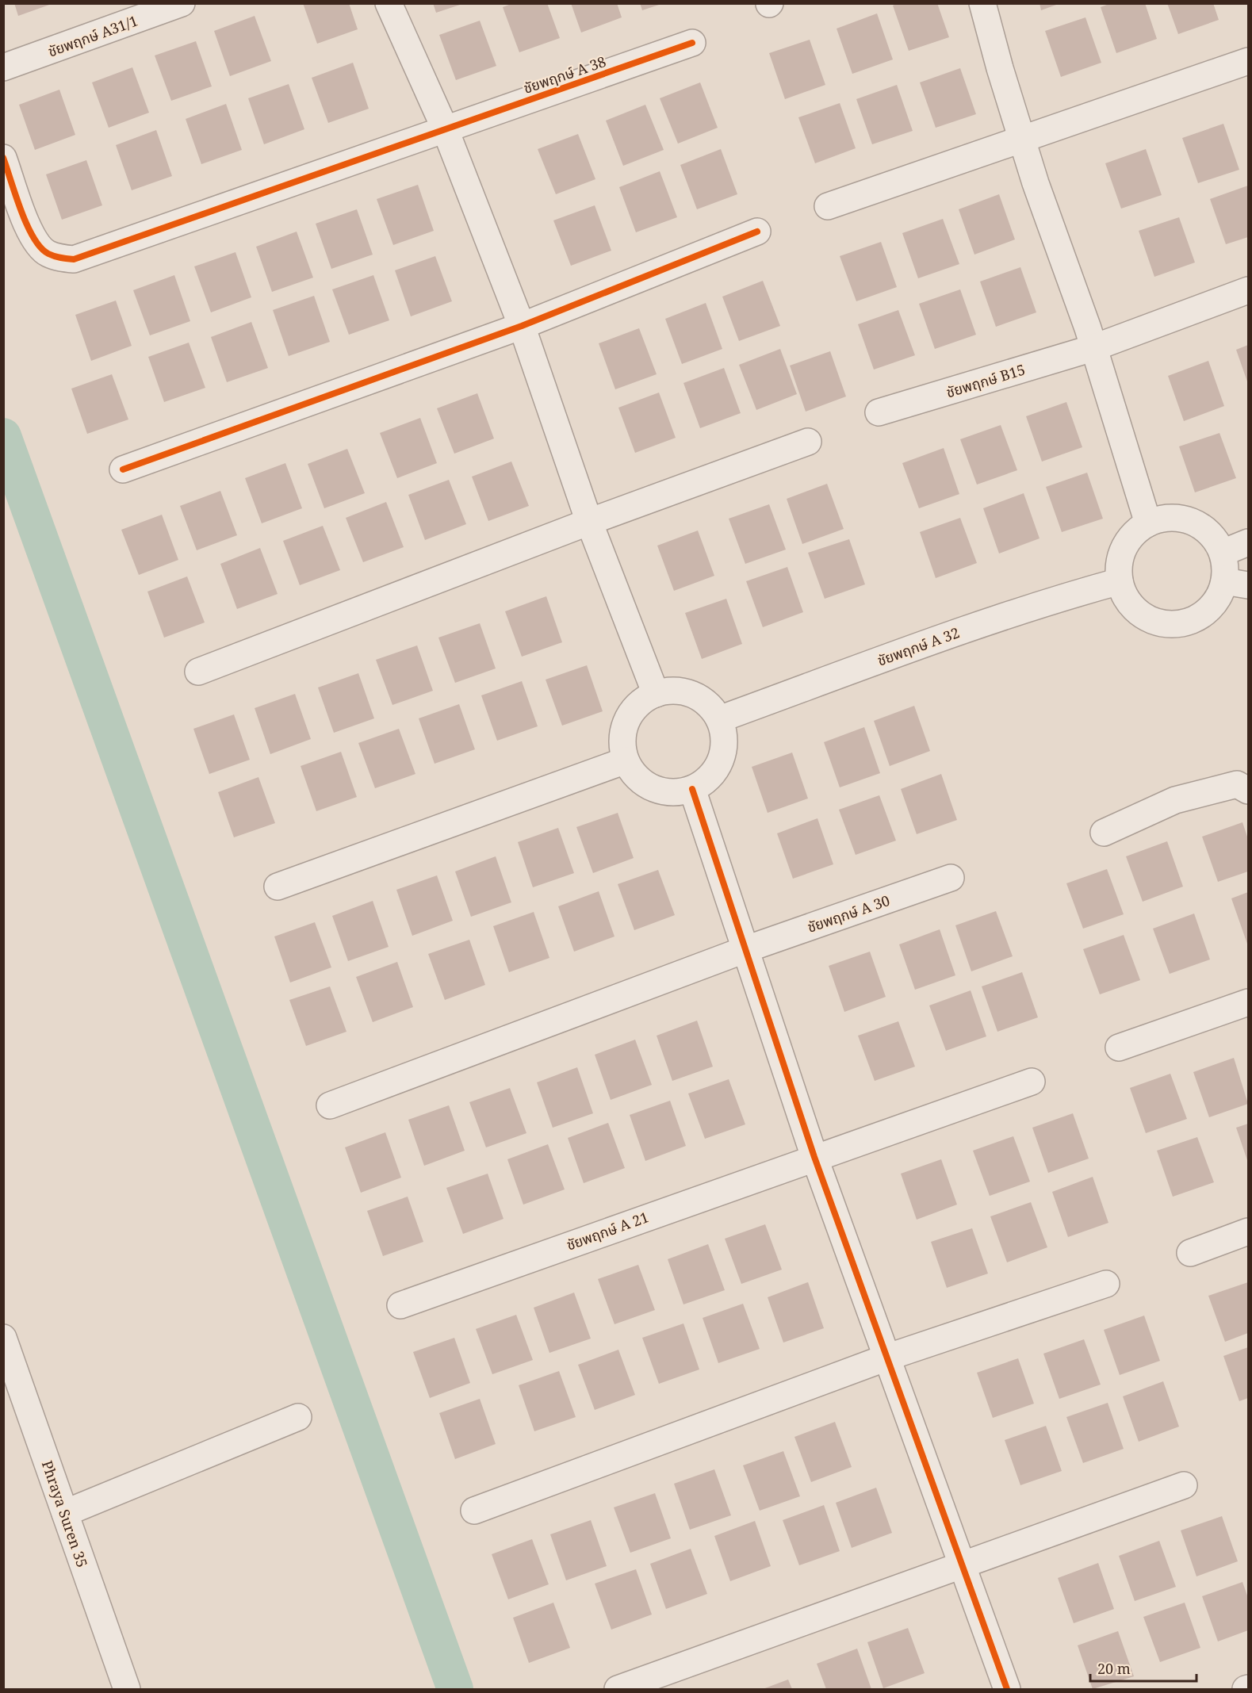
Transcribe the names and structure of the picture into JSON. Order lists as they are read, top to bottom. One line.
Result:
{"streets":{"street":["ชัยพฤกษ์ A31/1","ชัยพฤกษ์ A 38","ชัยพฤกษ์ B15","ชัยพฤกษ์ A 32","ชัยพฤกษ์ A 30","ชัยพฤกษ์ A 21","Phraya Suren 35"]},"scale_bar":"20 m"}
